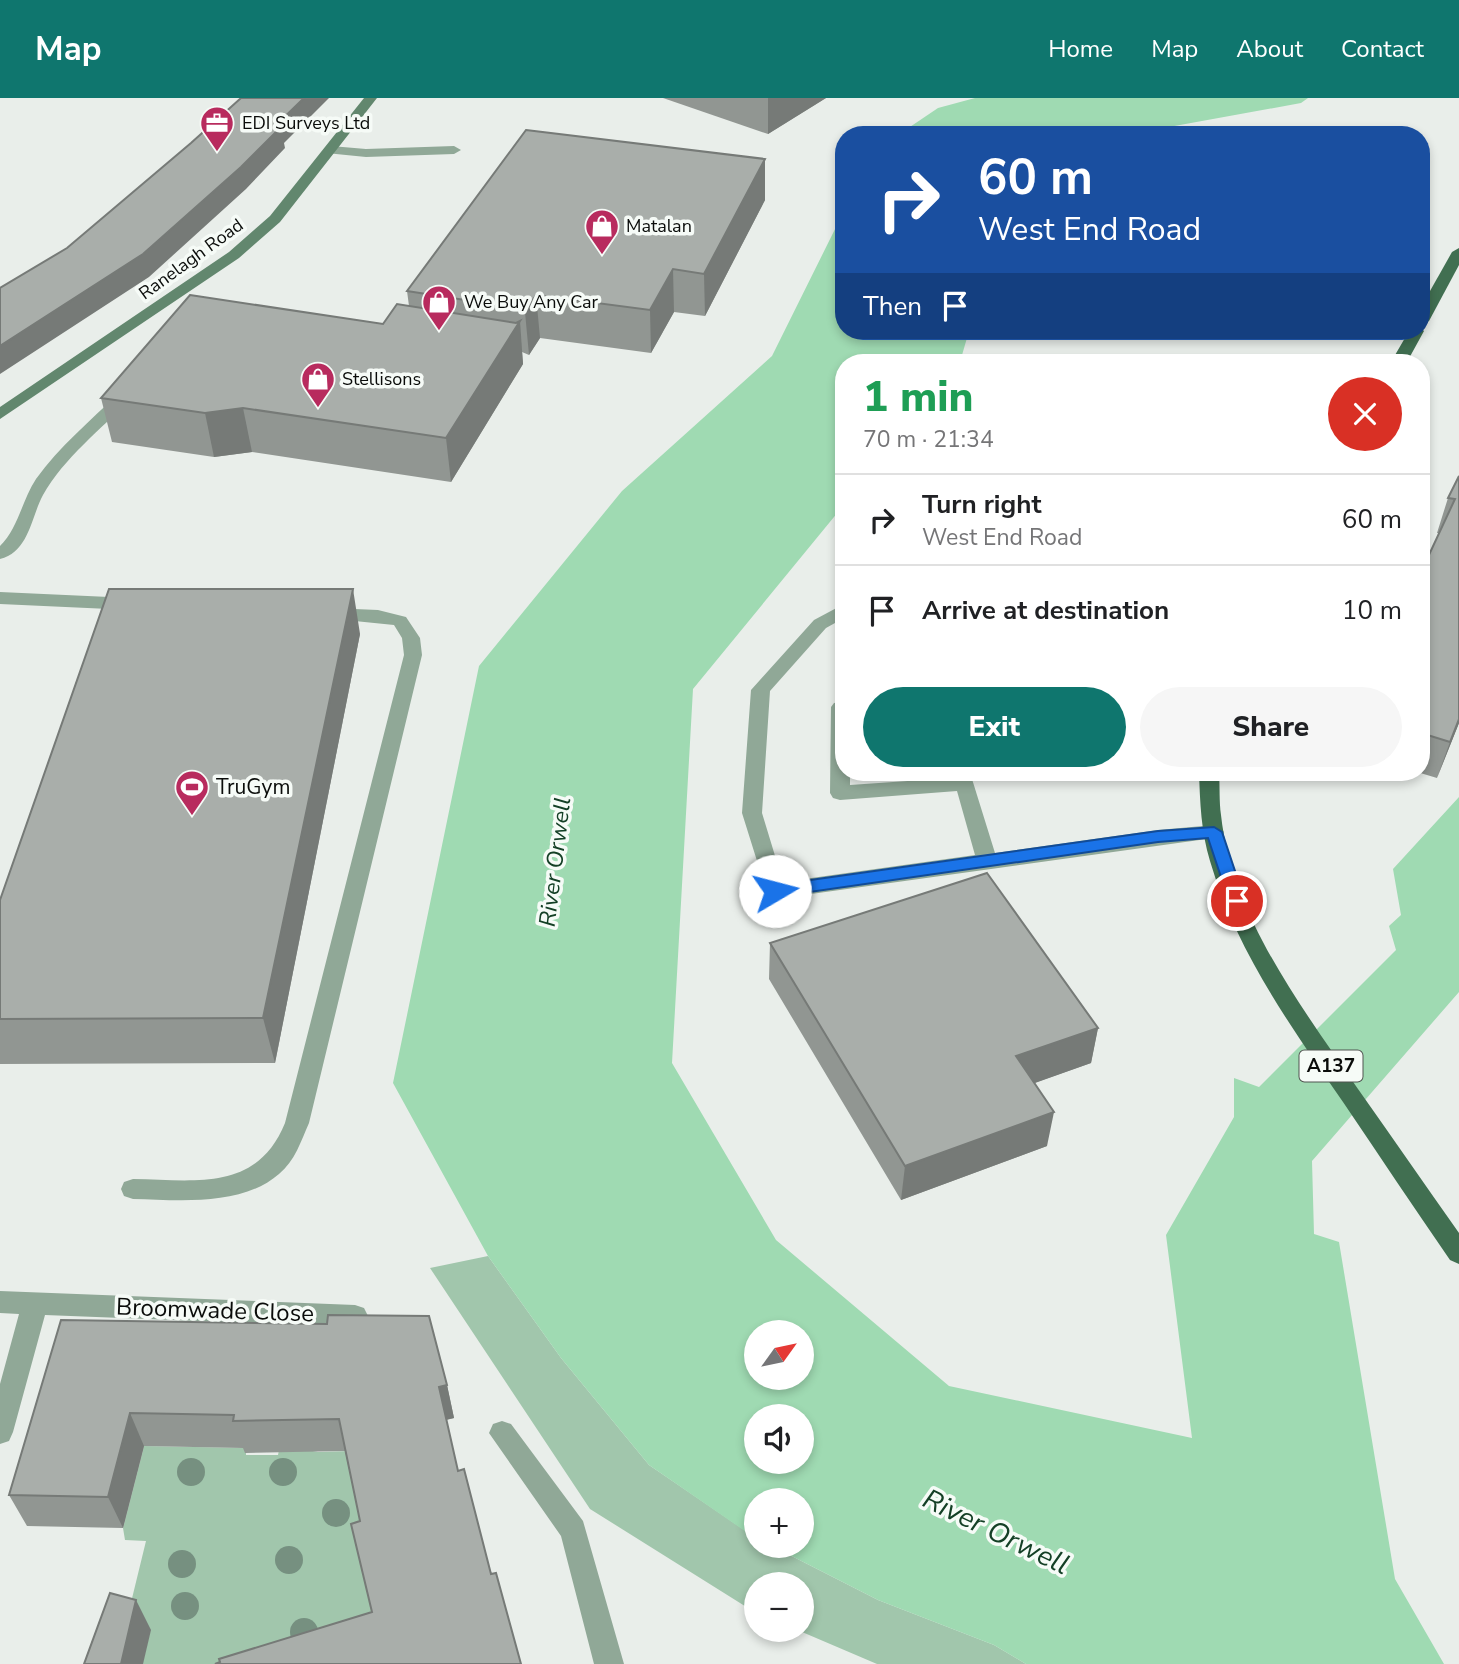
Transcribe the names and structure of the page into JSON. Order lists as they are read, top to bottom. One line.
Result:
{"streets":{"main road":["Ranelagh Road","A137"],"street":["Broomwade Close"]},"water":["River Orwell"],"places":{"office":["EDI Surveys Ltd"],"shop":["Matalan","We Buy Any Car","Stellisons"],"sports":["TruGym"]},"north":"top right","page":{"header":"Map","nav":["Home","Map","About","Contact"],"turn":["60 m","West End Road"],"then":"Then","heading":["1 min","70 m · 21:34"],"list":[{"name":"Turn right","note":"West End Road","value":"60 m"},{"name":"Arrive at destination","value":"10 m"}],"buttons":["Exit","Share"],"map_buttons":["+","−"]}}
